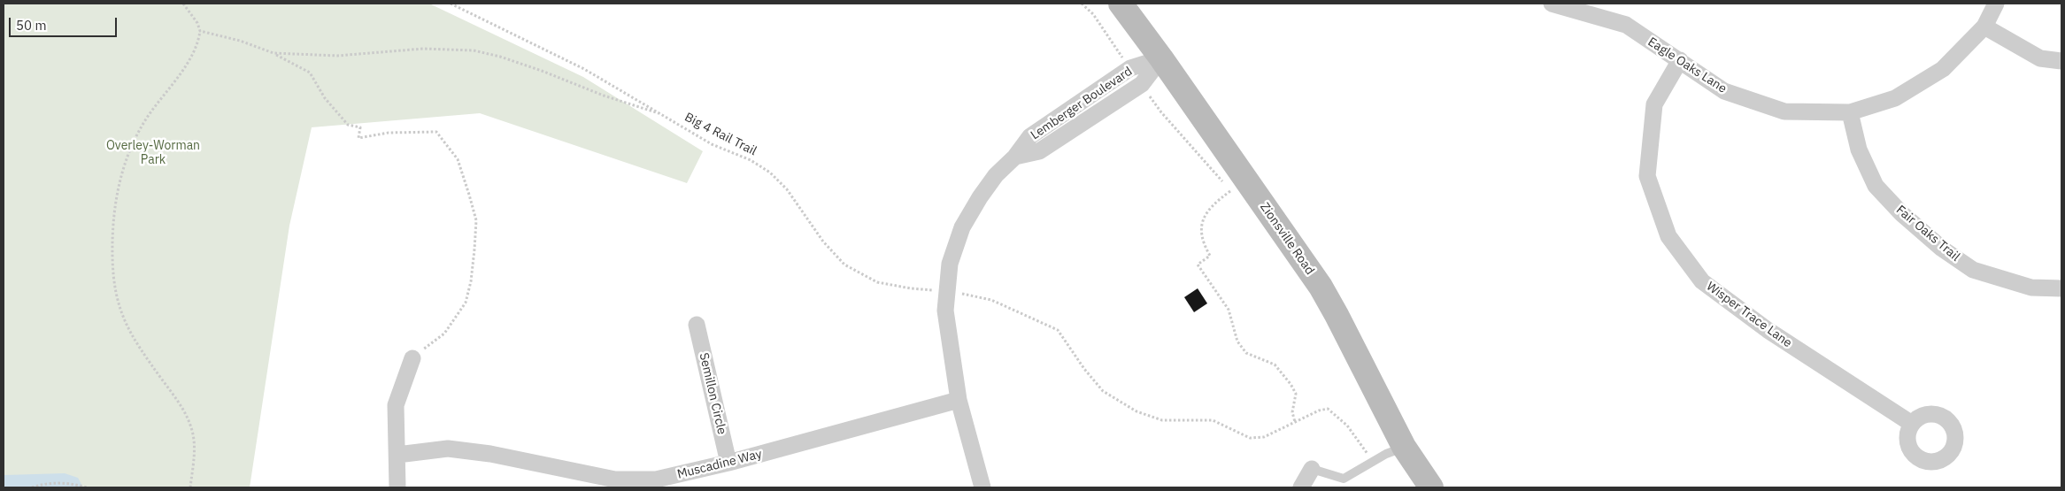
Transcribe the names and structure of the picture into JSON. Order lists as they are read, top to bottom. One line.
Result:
{"streets":{"main road":["Zionsville Road"],"street":["Eagle Oaks Lane","Lemberger Boulevard","Fair Oaks Trail","Wisper Trace Lane","Semillon Circle","Muscadine Way"],"path":["Big 4 Rail Trail"]},"crossings":[["Eagle Oaks Lane","Fair Oaks Trail"],["Eagle Oaks Lane","Wisper Trace Lane"],["Lemberger Boulevard","Zionsville Road"],["Lemberger Boulevard","Muscadine Way"],["Semillon Circle","Muscadine Way"]],"parks":["Overley-Worman Park"],"scale_bar":"50 m"}
